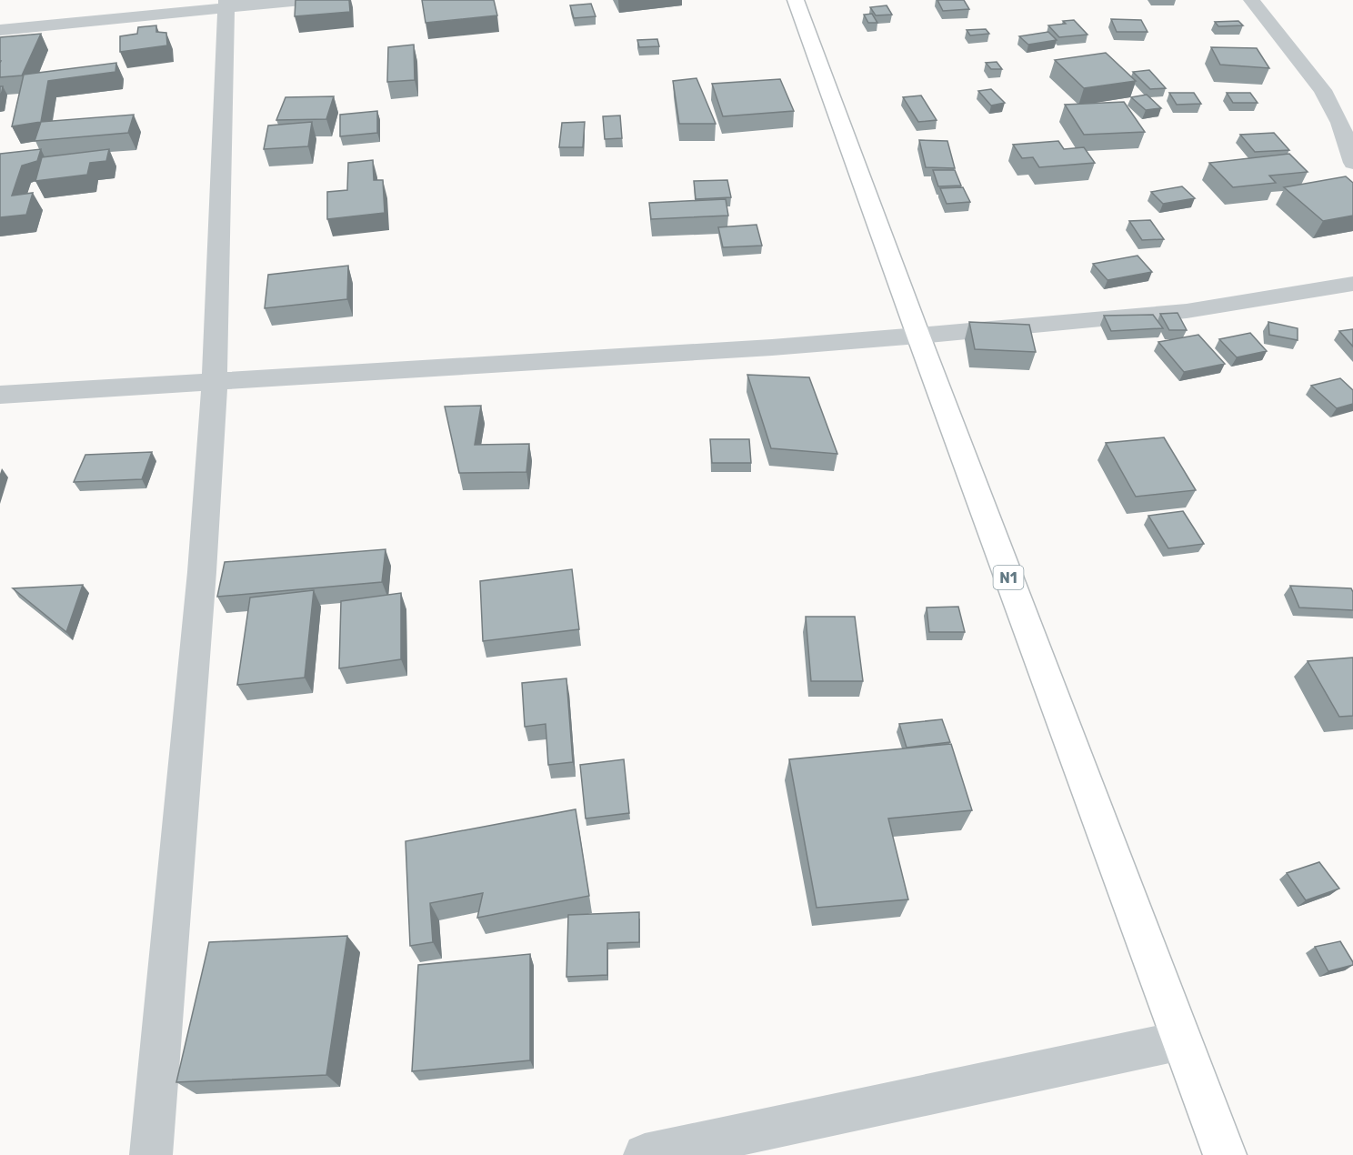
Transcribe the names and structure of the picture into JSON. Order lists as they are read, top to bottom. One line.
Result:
{"streets":{"highway":["N1"]}}
